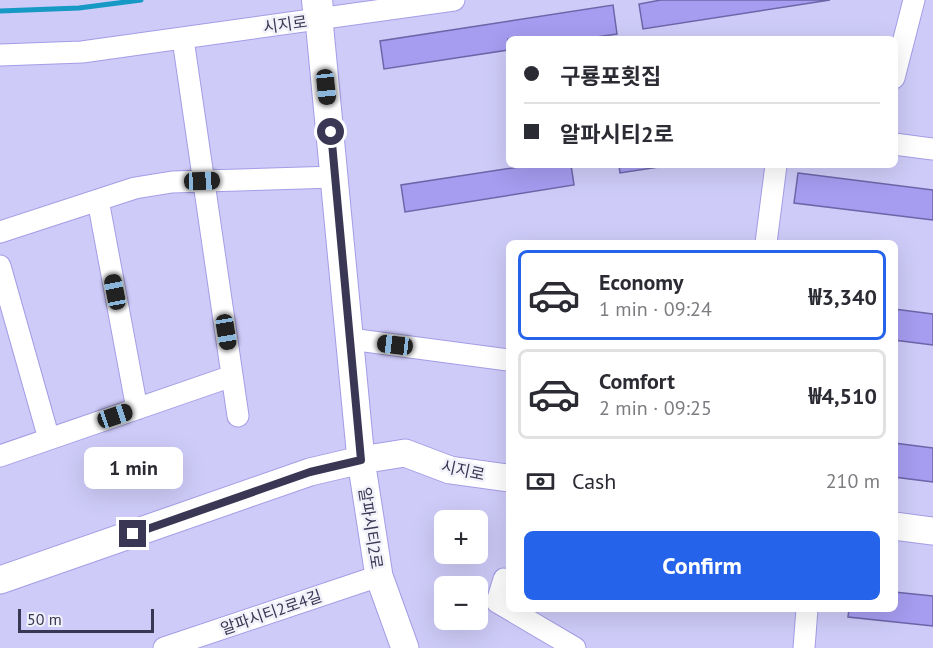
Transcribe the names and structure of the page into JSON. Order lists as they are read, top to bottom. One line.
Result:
{"streets":{"street":["시지로","알파시티2로","알파시티2로4길"]},"crossings":[["시지로","알파시티2로"],["알파시티2로","알파시티2로4길"]],"scale_bar":"50 m","page":{"banner":["구룡포횟집","알파시티2로"],"list":[{"name":"Economy","note":"1 min · 09:24","value":"₩3,340"},{"name":"Comfort","note":"2 min · 09:25","value":"₩4,510"}],"bubble":"1 min","pay":["Cash","210 m"],"map_buttons":["+","−"],"buttons":"Confirm","scale":"50 m"}}
